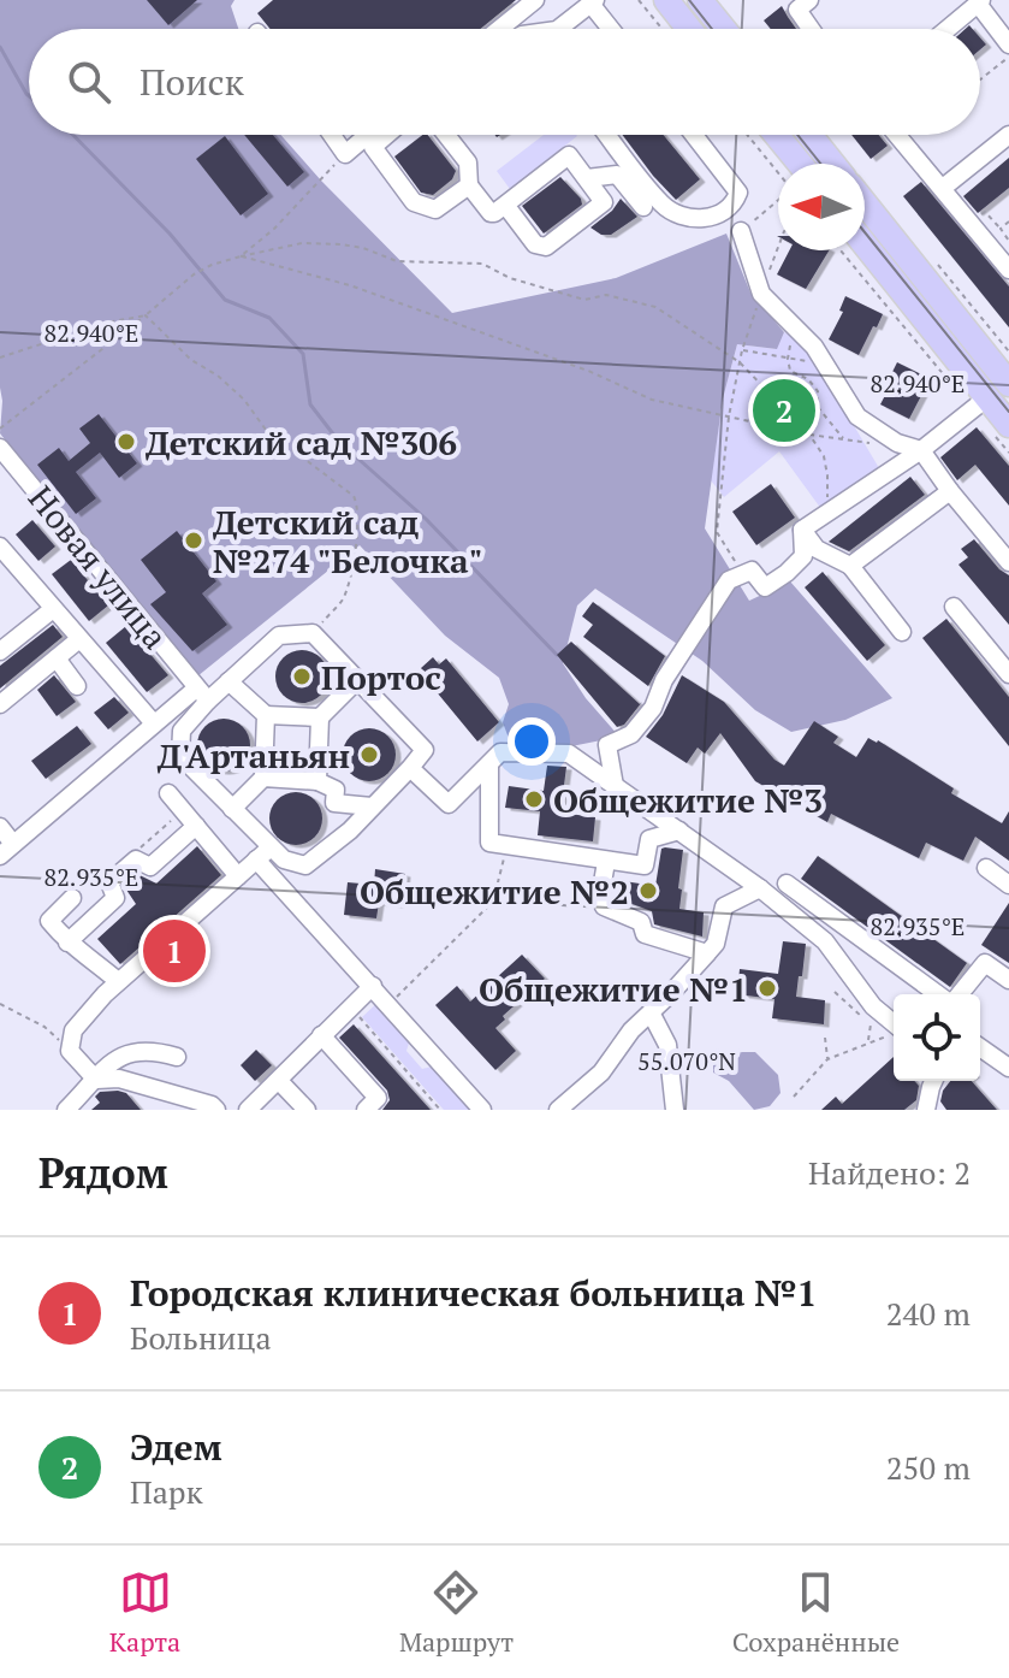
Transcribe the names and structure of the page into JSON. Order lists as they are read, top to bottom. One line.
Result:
{"streets":{"street":["Новая улица"]},"places":["Детский сад №306","Детский сад №274 \"Белочка\"","Портос","Д'Артаньян","Общежитие №3","Общежитие №2","Общежитие №1"],"north":"left","page":{"search":"Поиск","pins":["2","1"],"heading":["Рядом","Найдено: 2"],"list":[{"mark":"1","name":"Городская клиническая больница №1","note":"Больница","value":"240 m"},{"mark":"2","name":"Эдем","note":"Парк","value":"250 m"}],"nav":["Карта","Маршрут","Сохранённые"]},"coordinates":["82.940°E","82.935°E","55.070°N"]}
